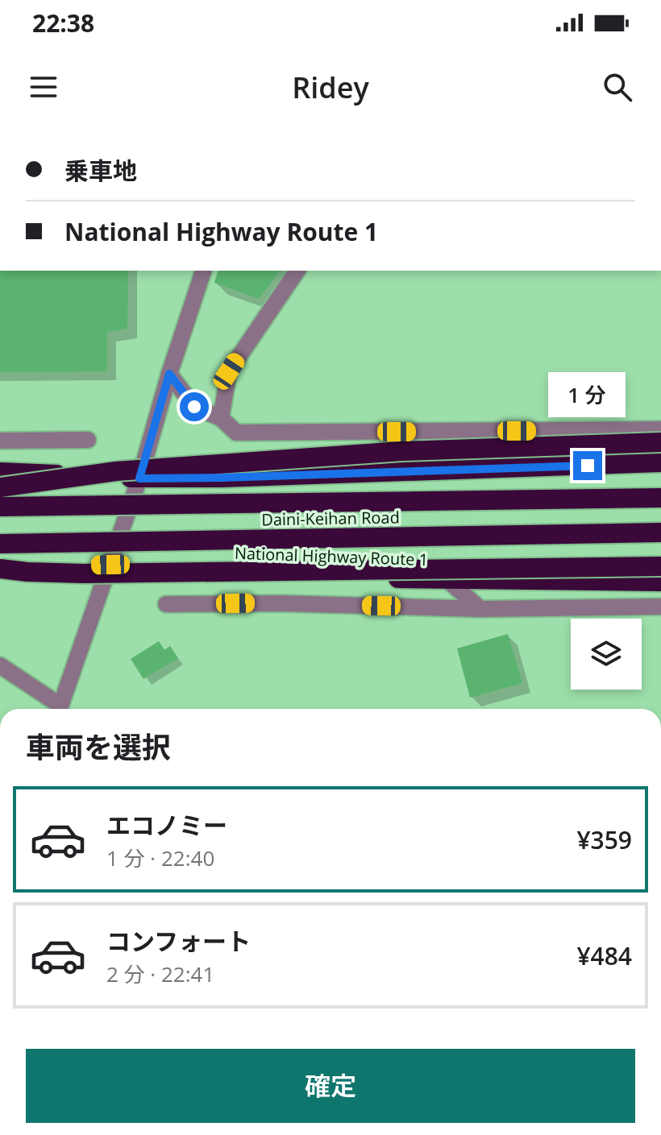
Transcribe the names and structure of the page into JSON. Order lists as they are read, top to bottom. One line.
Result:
{"streets":{"highway":["Daini-Keihan Road","National Highway Route 1"]},"page":{"status":"22:38","header":"Ridey","banner":["乗車地","National Highway Route 1"],"bubble":"1 分","heading":"車両を選択","list":[{"name":"エコノミー","note":"1 分 · 22:40","value":"¥359"},{"name":"コンフォート","note":"2 分 · 22:41","value":"¥484"}],"buttons":"確定"}}
